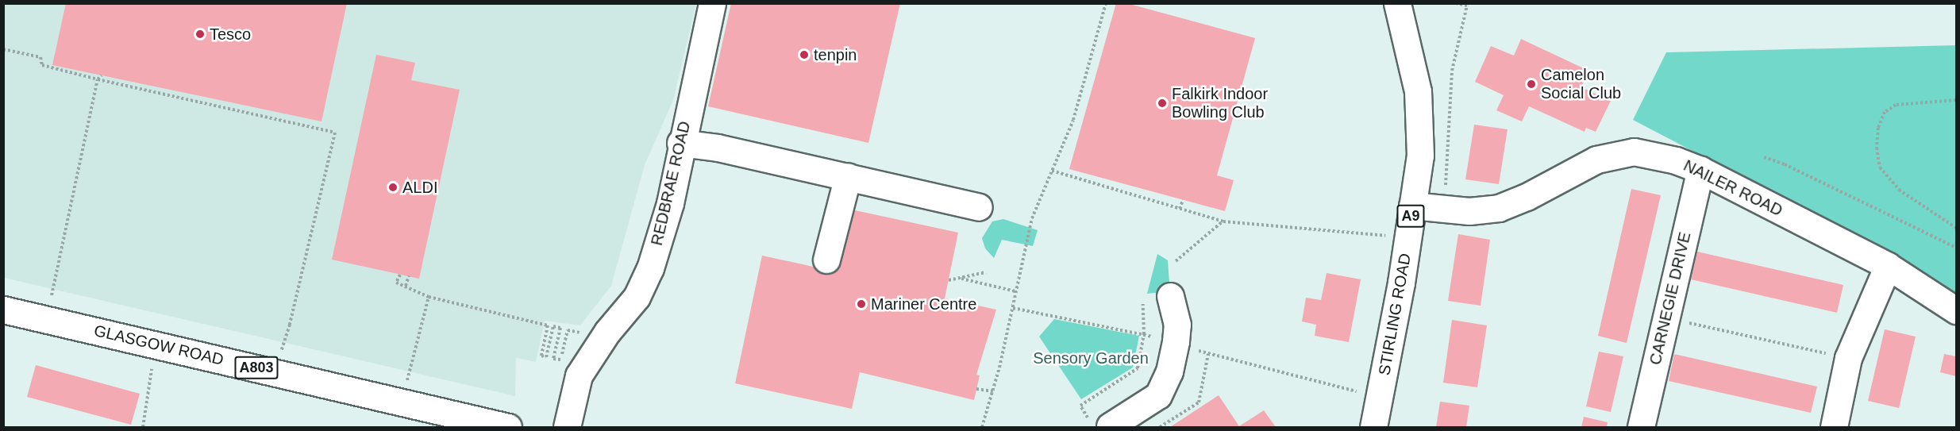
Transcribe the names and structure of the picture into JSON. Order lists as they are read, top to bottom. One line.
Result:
{"streets":{"street":["REDBRAE ROAD","NAILER ROAD","A9","CARNEGIE DRIVE","STIRLING ROAD","GLASGOW ROAD","A803"]},"crossings":[["NAILER ROAD","CARNEGIE DRIVE"],["NAILER ROAD","STIRLING ROAD"]],"parks":["Sensory Garden"],"places":["Tesco","tenpin","Camelon Social Club","Falkirk Indoor Bowling Club","ALDI","Mariner Centre"]}
